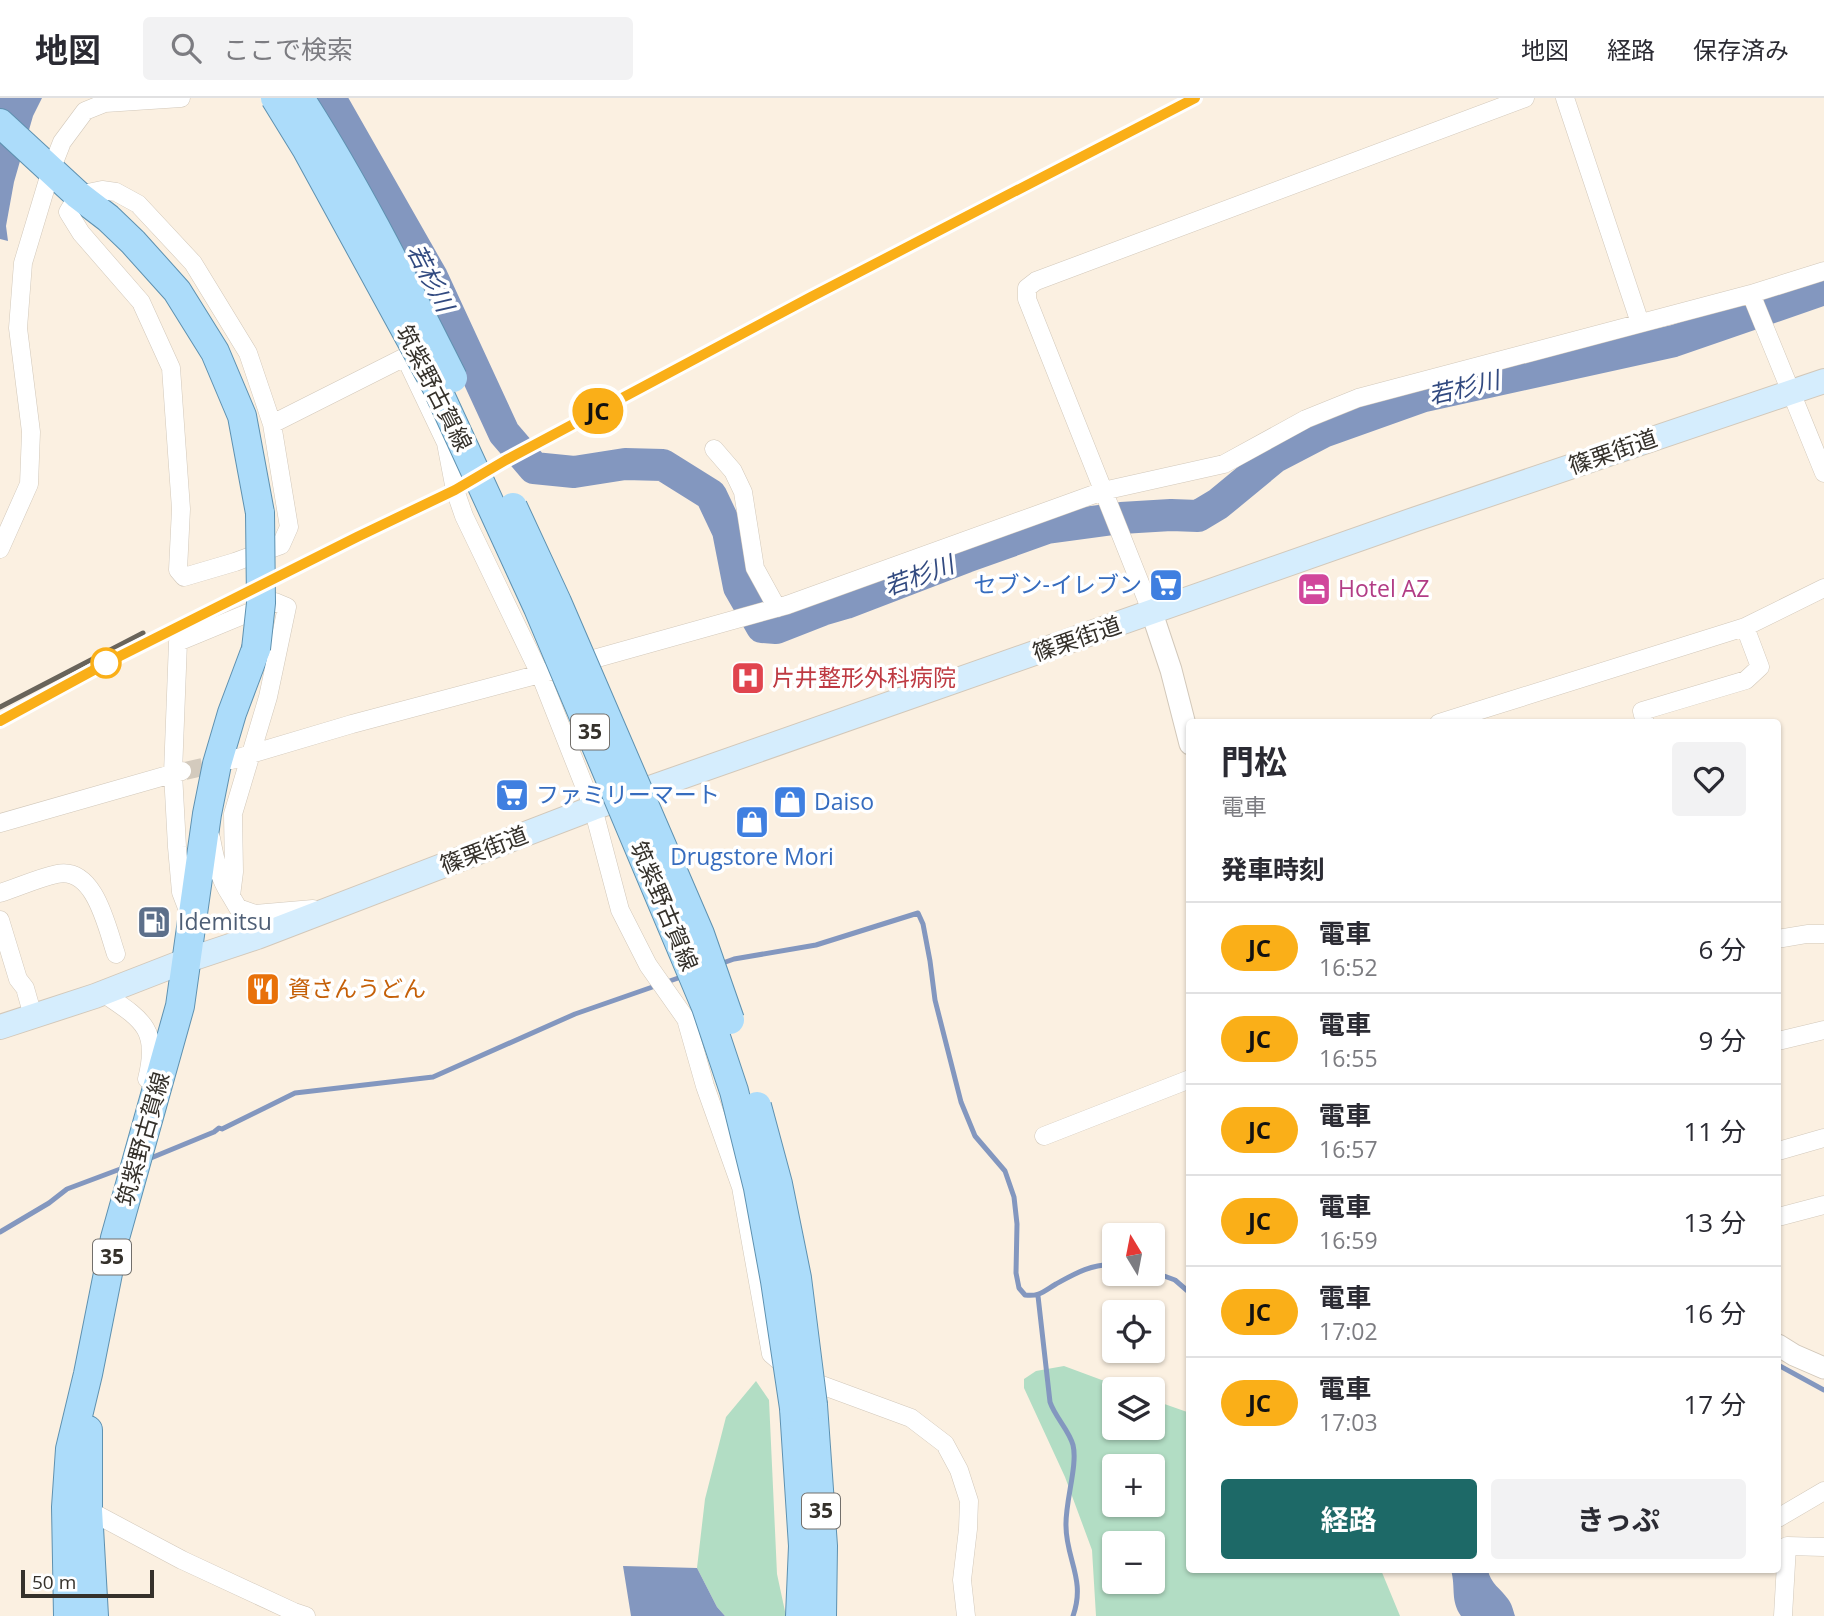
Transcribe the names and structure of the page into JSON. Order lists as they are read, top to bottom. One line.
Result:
{"streets":{"main road":["筑紫野古賀線","篠栗街道","35"]},"crossings":[["筑紫野古賀線","篠栗街道"]],"water":["若杉川"],"places":{"supermarket":["セブン-イレブン","ファミリーマート"],"hotel":["Hotel AZ"],"hospital":["片井整形外科病院"],"shop":["Daiso","Drugstore Mori"],"fuel station":["Idemitsu"],"restaurant":["資さんうどん"]},"scale_bar":"50 m","north":"top","page":{"header":"地図","search":"ここで検索","nav":["地図","経路","保存済み"],"on_map":"JC","heading":[["門松","電車"],"発車時刻"],"list":[{"mark":"JC","name":"電車","note":"16:52","value":"6 分"},{"mark":"JC","name":"電車","note":"16:55","value":"9 分"},{"mark":"JC","name":"電車","note":"16:57","value":"11 分"},{"mark":"JC","name":"電車","note":"16:59","value":"13 分"},{"mark":"JC","name":"電車","note":"17:02","value":"16 分"},{"mark":"JC","name":"電車","note":"17:03","value":"17 分"}],"map_buttons":["+","−"],"buttons":["経路","きっぷ"],"scale":"50 m"}}
